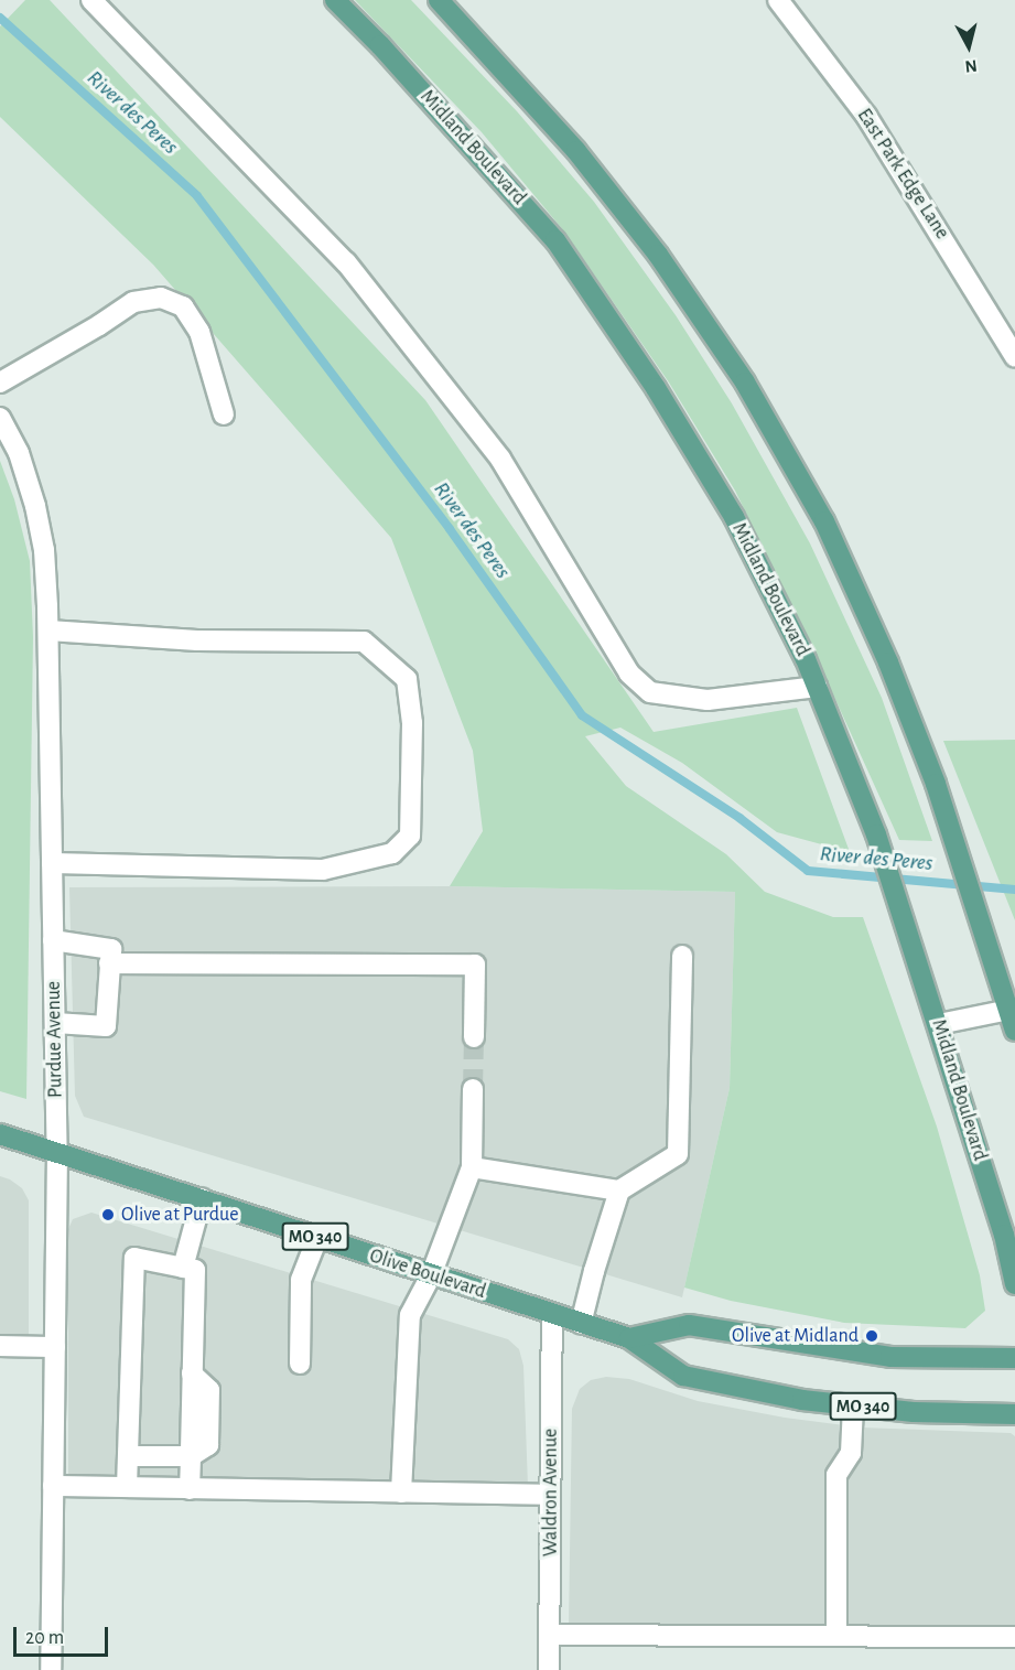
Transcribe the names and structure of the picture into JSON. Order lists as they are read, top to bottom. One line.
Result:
{"streets":{"main road":["Midland Boulevard","MO 340","Olive Boulevard"],"street":["East Park Edge Lane","Purdue Avenue","Waldron Avenue"]},"crossings":[["Purdue Avenue","Olive Boulevard"],["Olive Boulevard","Waldron Avenue"]],"water":["River des Peres"],"places":["Olive at Purdue","Olive at Midland"],"scale_bar":"20 m","north":"bottom"}
